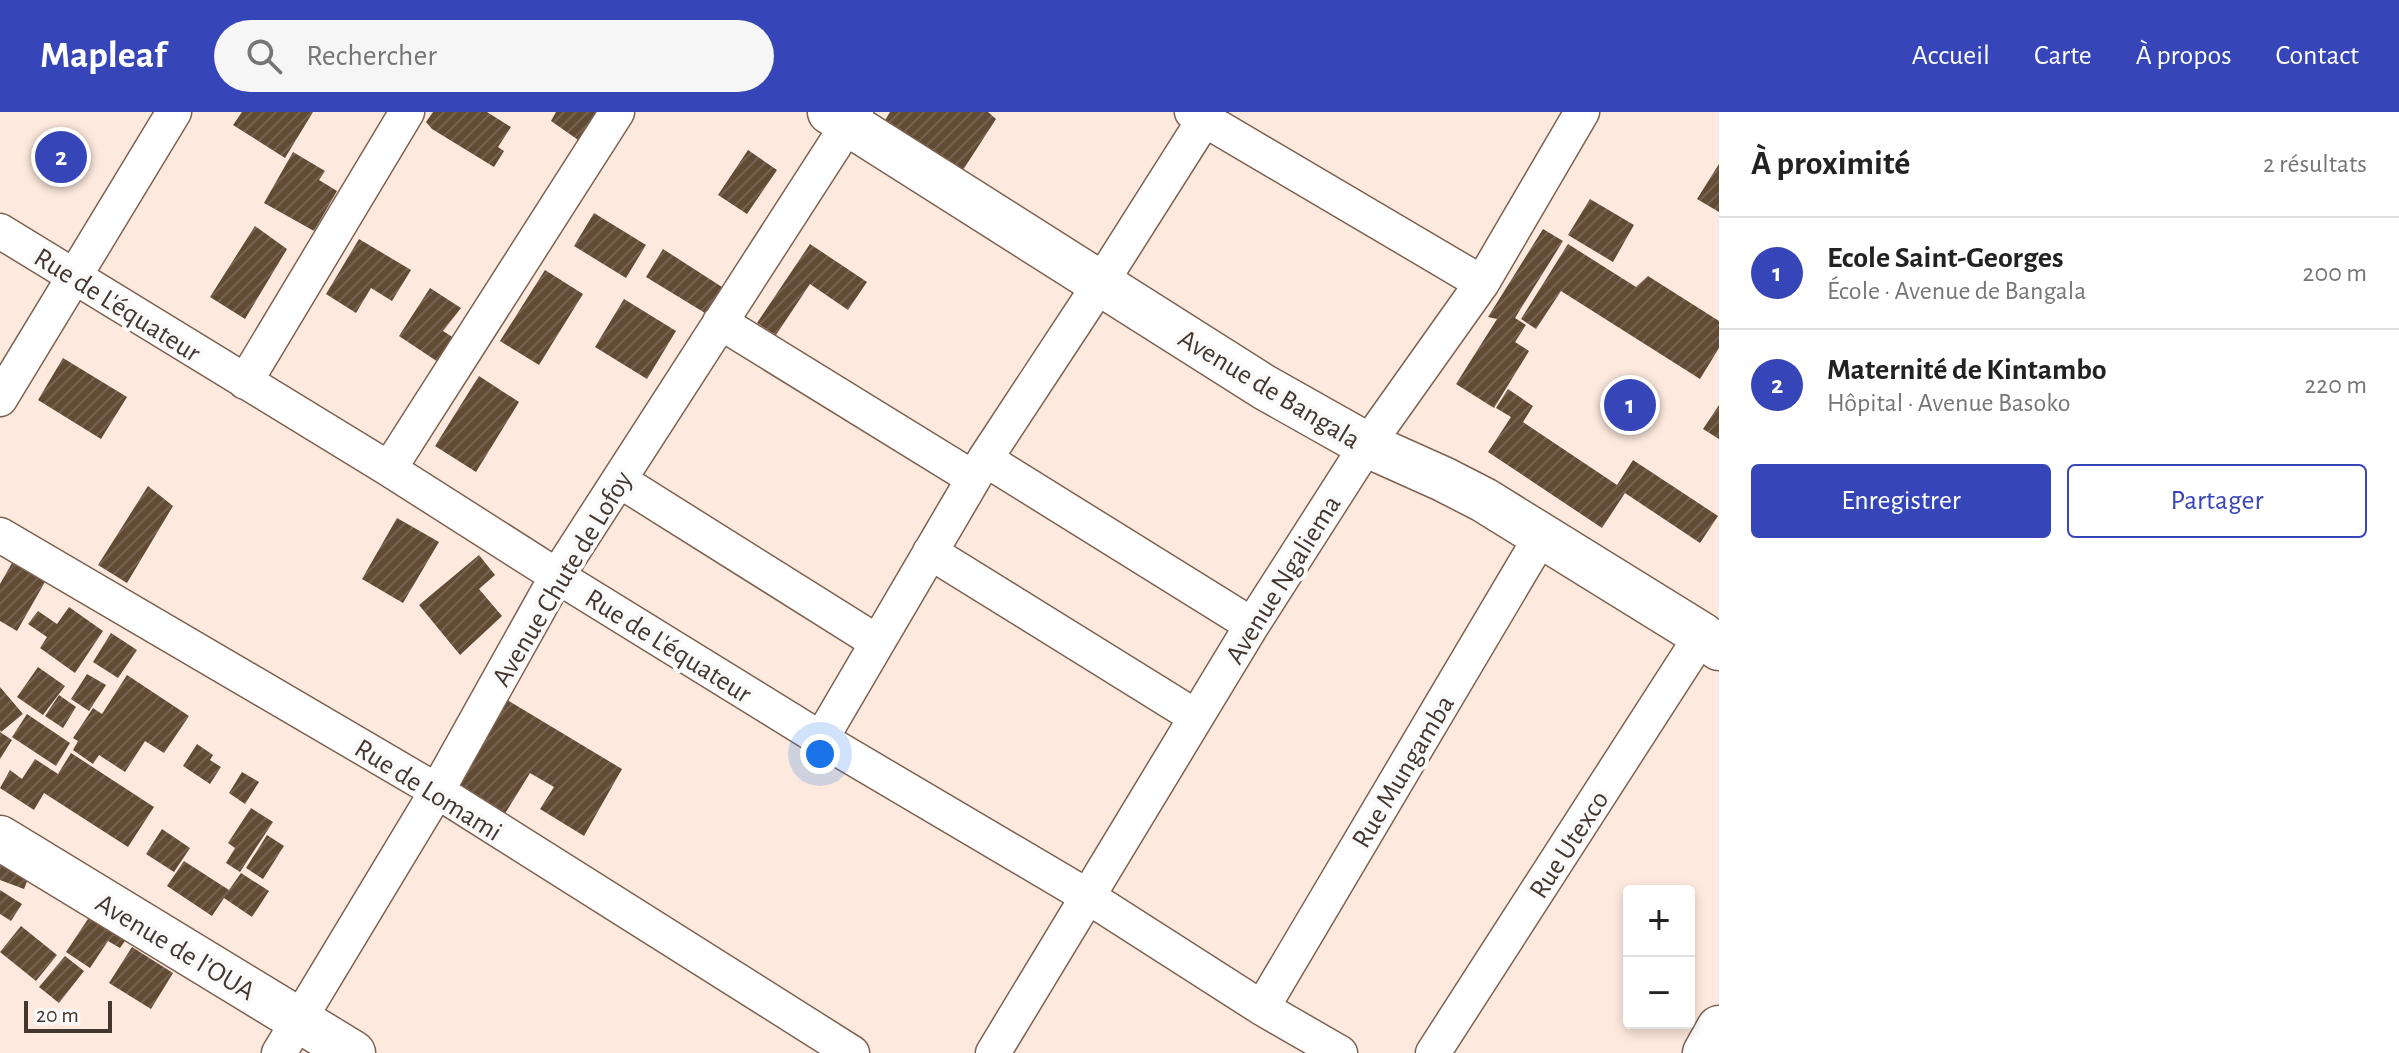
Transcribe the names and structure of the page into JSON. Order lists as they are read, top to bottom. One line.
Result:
{"streets":{"main road":["Avenue de Bangala","Avenue de l’OUA"],"street":["Rue de L'équateur","Avenue Chute de Lofoy","Avenue Ngaliema","Rue Mungamba","Rue de Lomami","Rue Utexco"]},"crossings":[["Rue de L'équateur","Avenue Chute de Lofoy"],["Rue de L'équateur","Avenue Ngaliema"],["Rue de L'équateur","Rue Mungamba"],["Avenue de Bangala","Avenue Chute de Lofoy"],["Avenue de Bangala","Avenue Ngaliema"],["Avenue de Bangala","Rue Mungamba"],["Avenue de Bangala","Rue Utexco"],["Avenue Chute de Lofoy","Rue de Lomami"],["Avenue Chute de Lofoy","Avenue de l’OUA"]],"scale_bar":"20 m","page":{"header":"Mapleaf","search":"Rechercher","nav":["Accueil","Carte","À propos","Contact"],"heading":["À proximité","2 résultats"],"pins":["2","1"],"list":[{"mark":"1","name":"Ecole Saint-Georges","note":"École · Avenue de Bangala","value":"200 m"},{"mark":"2","name":"Maternité de Kintambo","note":"Hôpital · Avenue Basoko","value":"220 m"}],"buttons":["Enregistrer","Partager"],"map_buttons":["+","−"],"scale":"20 m"}}
